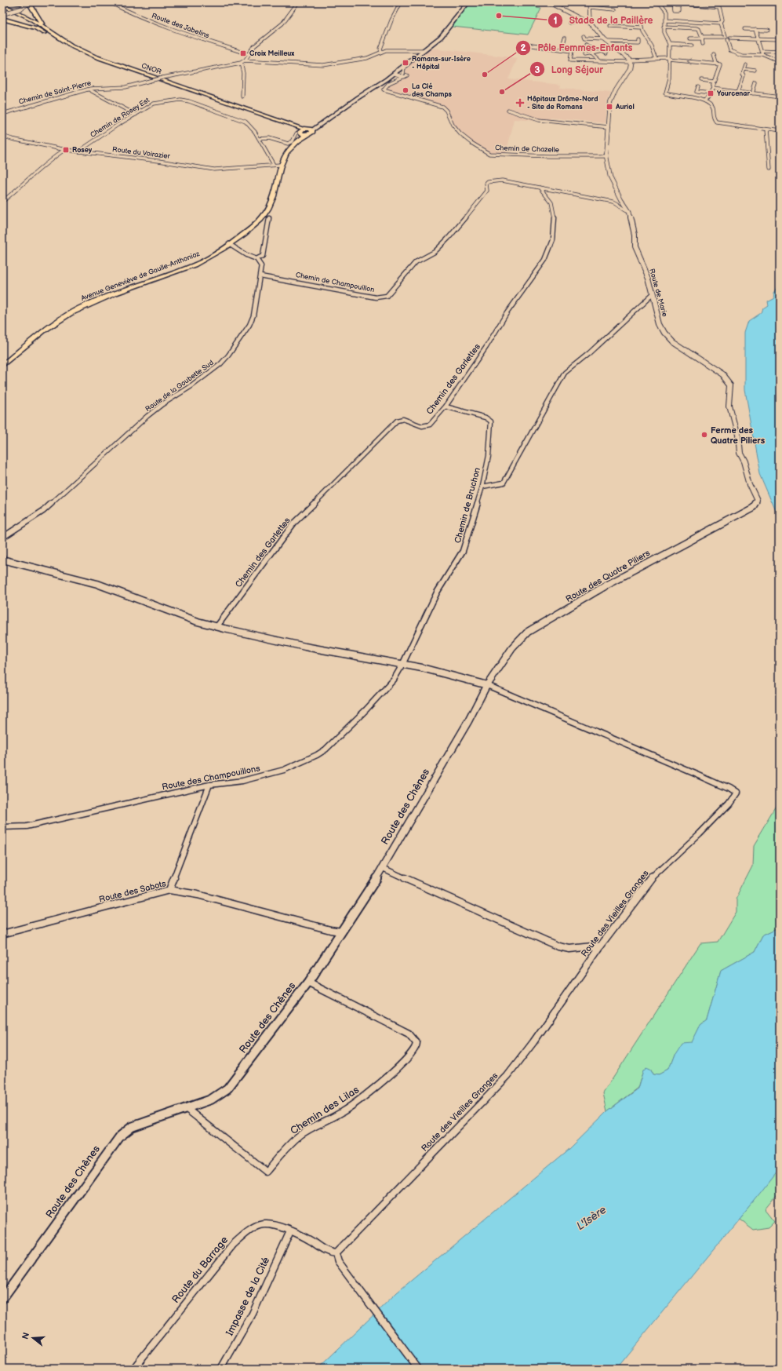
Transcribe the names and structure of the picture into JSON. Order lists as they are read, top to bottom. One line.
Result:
{"streets":{"main road":["CNOR","Avenue Geneviève de Gaulle-Anthonioz"],"street":["Route des Jabelins","Chemin de Saint-Pierre","Chemin de Rosey Est","Chemin de Chazelle","Route du Voirazier","Chemin de Champouillon","Route de Marie","Chemin des Garlettes","Route de la Goubette Sud","Chemin de Bruchon","Route des Quatre Piliers","Route des Champouillons","Route des Chênes","Route des Sabots","Route des Vieilles Granges","Chemin des Lilas","Route du Barrage","Impasse de la Cité"]},"crossings":[["CNOR","Avenue Geneviève de Gaulle-Anthonioz"],["Chemin de Rosey Est","Route du Voirazier"],["Chemin de Chazelle","Route de Marie"],["Route du Voirazier","Avenue Geneviève de Gaulle-Anthonioz"],["Chemin de Champouillon","Chemin des Garlettes"],["Chemin de Champouillon","Route de la Goubette Sud"],["Route de Marie","Route des Quatre Piliers"],["Chemin des Garlettes","Chemin de Bruchon"],["Chemin de Bruchon","Route des Champouillons"],["Route des Quatre Piliers","Route des Chênes"],["Route des Quatre Piliers","Route des Vieilles Granges"],["Route des Chênes","Route des Sabots"],["Route des Chênes","Route des Vieilles Granges"],["Route des Chênes","Chemin des Lilas"],["Route des Vieilles Granges","Route du Barrage"],["Route du Barrage","Impasse de la Cité"]],"water":["L'Isère"],"places":{"other":["Stade de la Paillère","Pôle Femmes-Enfants","La Clé des Champs","Long Séjour","Ferme des Quatre Piliers"],"transit":["Croix Meilleux","Romans-sur-Isère - Hôpital","Yourcenar","Auriol","Rosey"],"health":["Hôpitaux Drôme-Nord - Site de Romans"]},"north":"left"}
